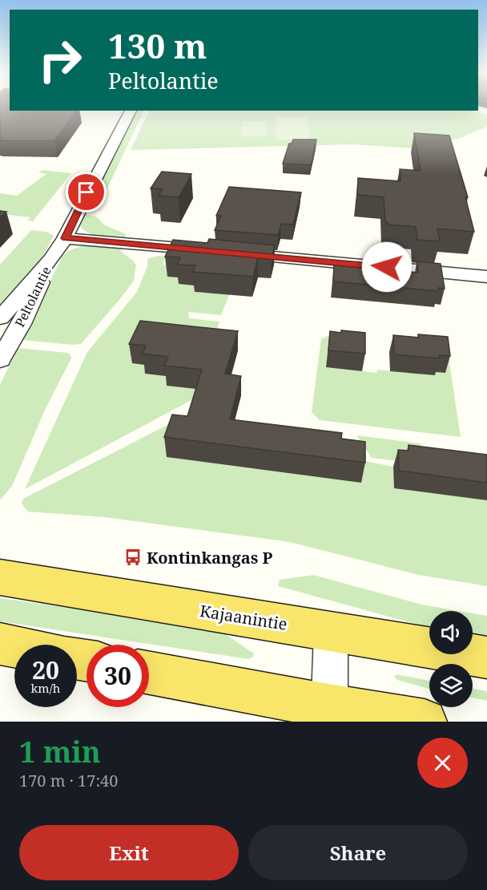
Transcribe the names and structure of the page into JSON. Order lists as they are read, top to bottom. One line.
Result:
{"streets":{"main road":["Kajaanintie"],"street":["Peltolantie"]},"places":{"bus stop":["Kontinkangas P"]},"page":{"turn":["130 m","Peltolantie"],"speed":"20 km/h","limit":"30","heading":["1 min","170 m · 17:40"],"buttons":["Exit","Share"]}}
